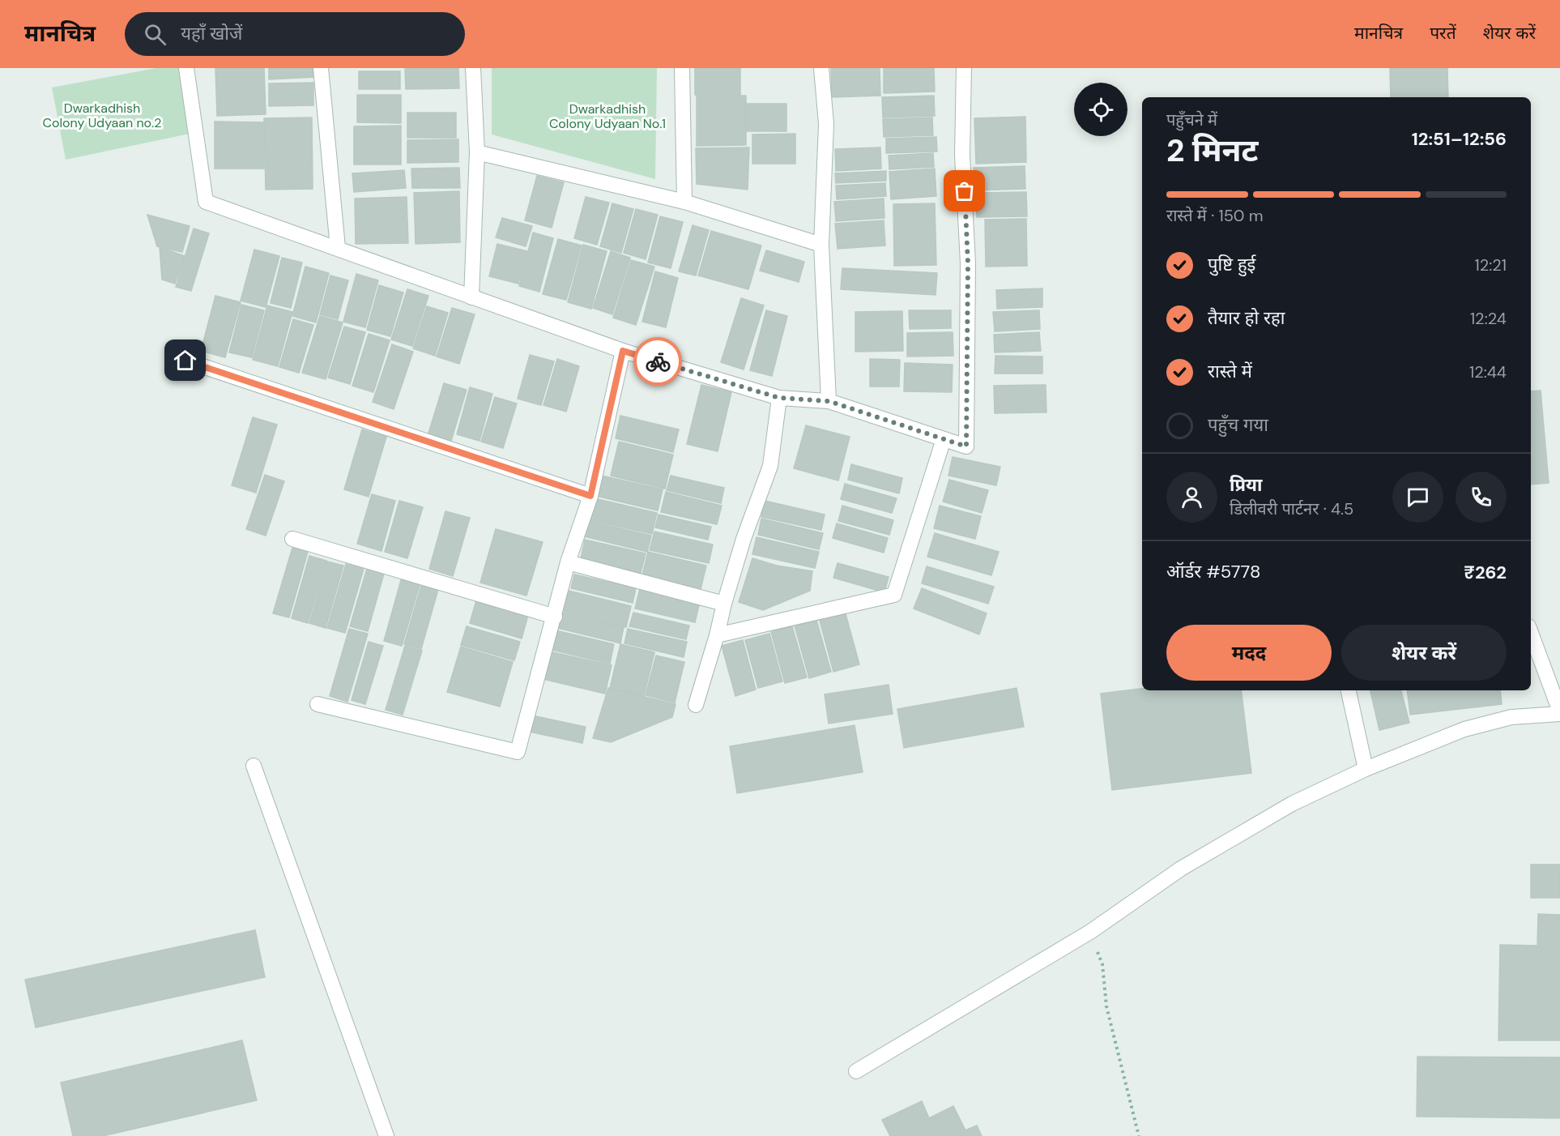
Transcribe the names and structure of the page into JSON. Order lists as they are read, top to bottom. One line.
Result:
{"parks":["Dwarkadhish Colony Udyaan no.2","Dwarkadhish Colony Udyaan No.1"],"page":{"header":"मानचित्र","search":"यहाँ खोजें","nav":["मानचित्र","परतें","शेयर करें"],"heading":["2 मिनट","पहुँचने में","12:51–12:56"],"panel":["प्रिया","डिलीवरी पार्टनर · 4.5","ऑर्डर #5778","₹262"],"bar":"रास्ते में · 150 m","list":[["पुष्टि हुई","12:21"],["तैयार हो रहा","12:24"],["रास्ते में","12:44"],"पहुँच गया"],"buttons":["मदद","शेयर करें"]}}
